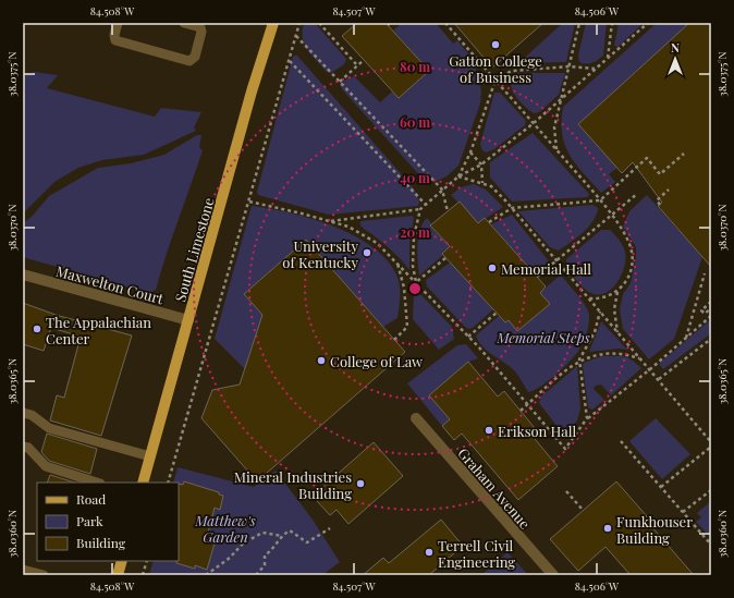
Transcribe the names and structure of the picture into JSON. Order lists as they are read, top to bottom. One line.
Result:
{"streets":{"main road":["South Limestone"],"street":["Maxwelton Court","Graham Avenue"]},"crossings":[["South Limestone","Maxwelton Court"]],"parks":["Memorial Steps","Matthew's Garden"],"places":["Gatton College of Business","University of Kentucky","Memorial Hall","The Appalachian Center","College of Law","Erikson Hall","Mineral Industries Building","Funkhouser Building","Terrell Civil Engineering"],"legend":["Road","Park","Building"],"north":"top","coordinates":["84.508°W","84.507°W","84.506°W","38.0375°N","38.0370°N","38.0365°N","38.0360°N"],"rings":["80 m","60 m","40 m","20 m"]}
